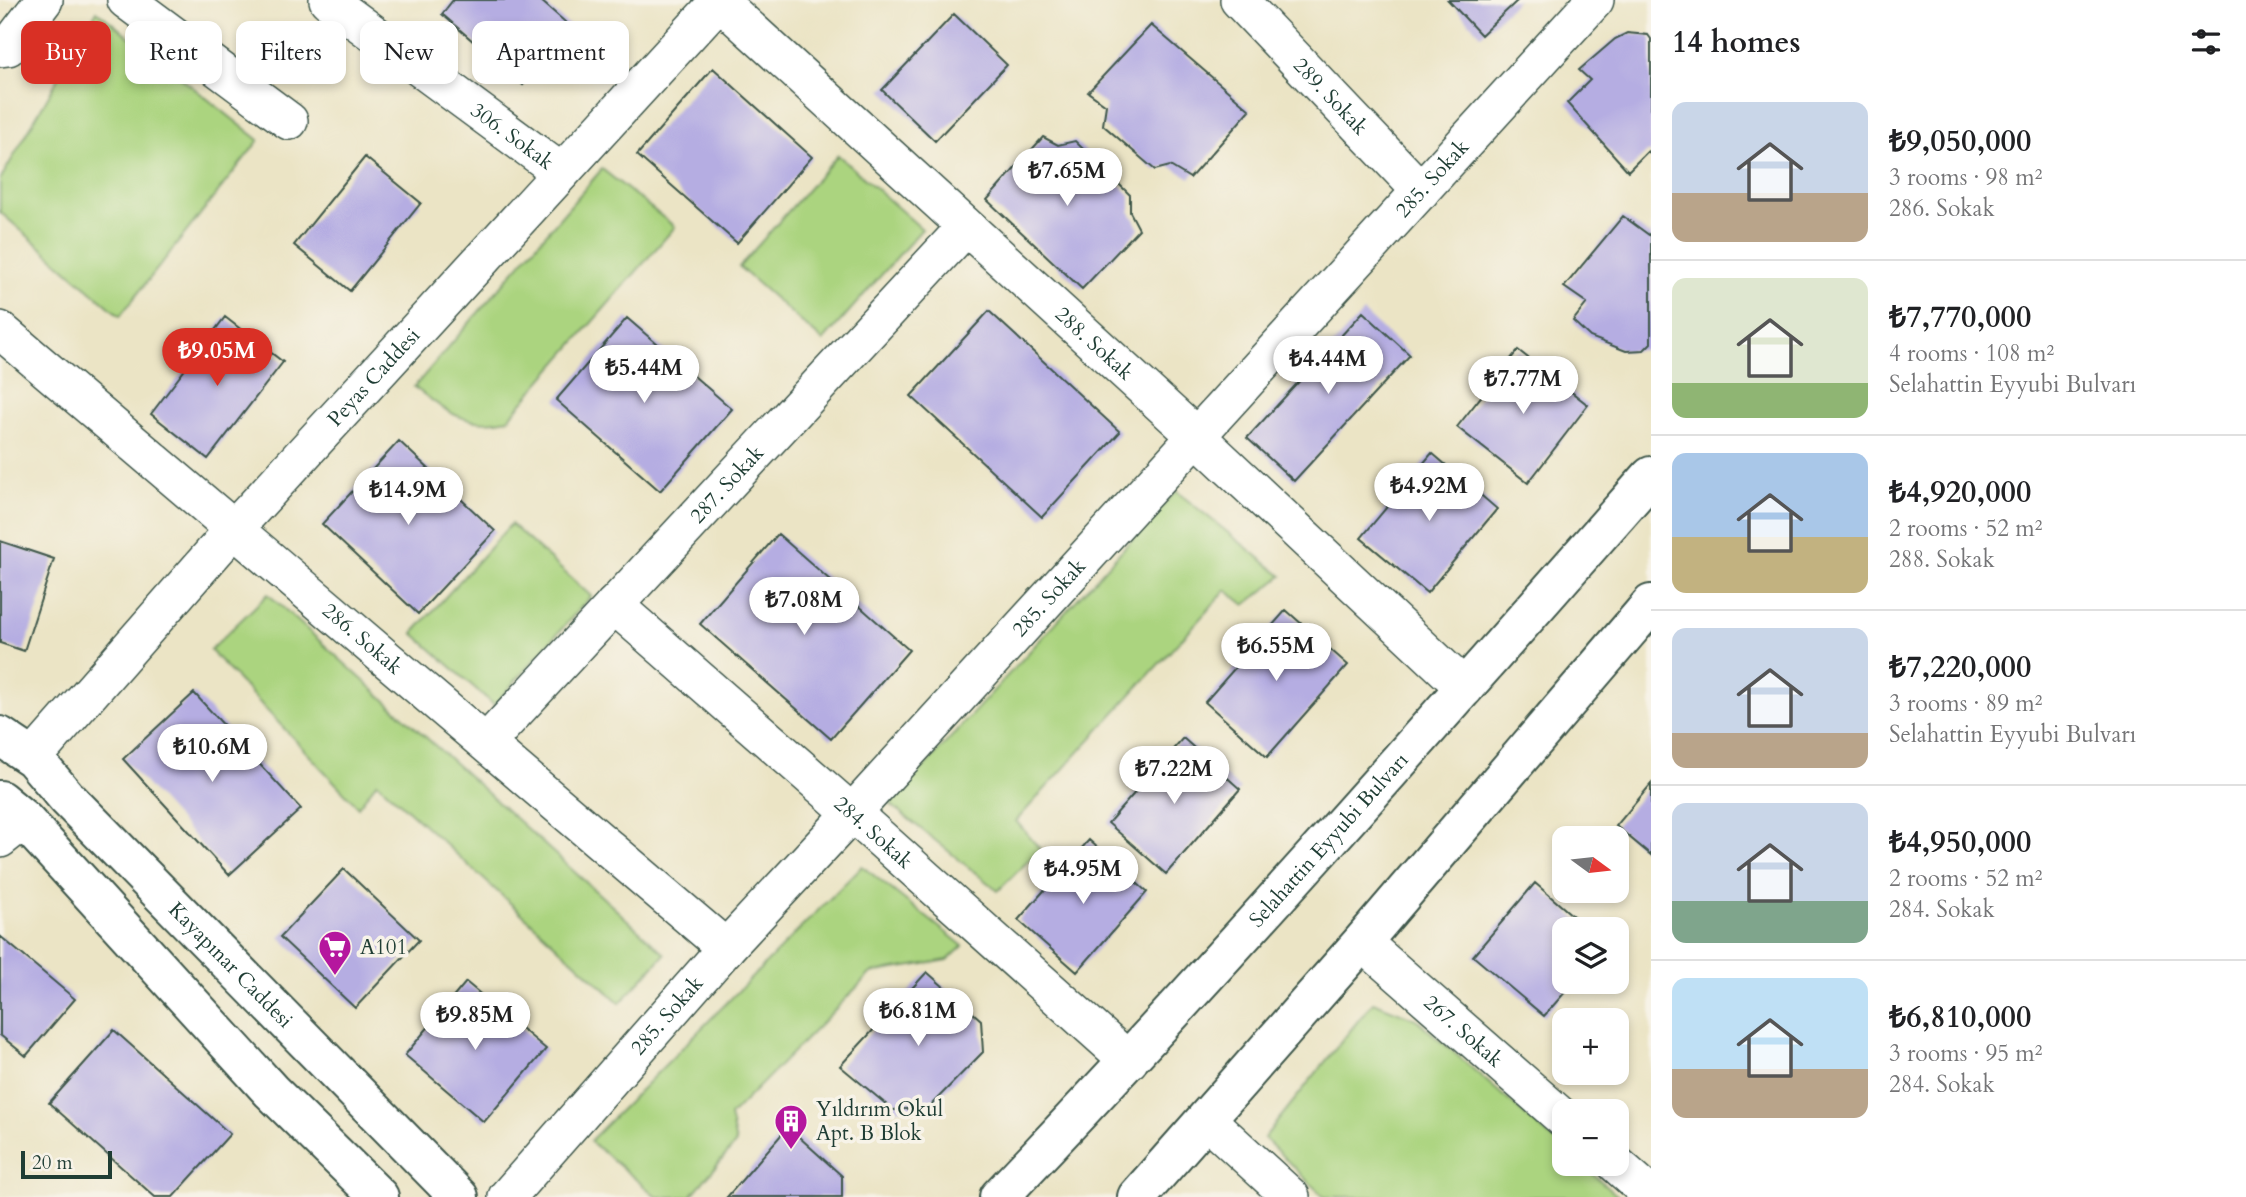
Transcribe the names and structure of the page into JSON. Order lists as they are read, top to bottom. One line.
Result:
{"streets":{"main road":["Selahattin Eyyubi Bulvarı","Kayapınar Caddesi"],"street":["289. Sokak","306. Sokak","285. Sokak","288. Sokak","Peyas Caddesi","287. Sokak","286. Sokak","284. Sokak","267. Sokak"]},"crossings":[["289. Sokak","285. Sokak"],["306. Sokak","Peyas Caddesi"],["285. Sokak","288. Sokak"],["285. Sokak","286. Sokak"],["285. Sokak","284. Sokak"],["288. Sokak","Peyas Caddesi"],["288. Sokak","287. Sokak"],["288. Sokak","Selahattin Eyyubi Bulvarı"],["Peyas Caddesi","286. Sokak"],["Peyas Caddesi","Kayapınar Caddesi"],["287. Sokak","286. Sokak"],["287. Sokak","284. Sokak"],["284. Sokak","Selahattin Eyyubi Bulvarı"]],"places":{"supermarket":["A101"],"building":["Yıldırım Okul Apt. B Blok"]},"scale_bar":"20 m","north":"right","page":{"heading":"14 homes","chip":["Buy","Rent","Filters","New","Apartment"],"list":[{"name":"₺9,050,000","note":"3 rooms · 98 m² · 286. Sokak"},{"name":"₺7,770,000","note":"4 rooms · 108 m² · Selahattin Eyyubi Bulvarı"},{"name":"₺4,920,000","note":"2 rooms · 52 m² · 288. Sokak"},{"name":"₺7,220,000","note":"3 rooms · 89 m² · Selahattin Eyyubi Bulvarı"},{"name":"₺4,950,000","note":"2 rooms · 52 m² · 284. Sokak"},{"name":"₺6,810,000","note":"3 rooms · 95 m² · 284. Sokak"}],"price":["₺7.65M","₺9.05M","₺4.44M","₺5.44M","₺7.77M","₺4.92M","₺14.9M","₺7.08M","₺6.55M","₺10.6M","₺7.22M","₺4.95M","₺6.81M","₺9.85M"],"map_buttons":["+","−"],"scale":"20 m"}}
